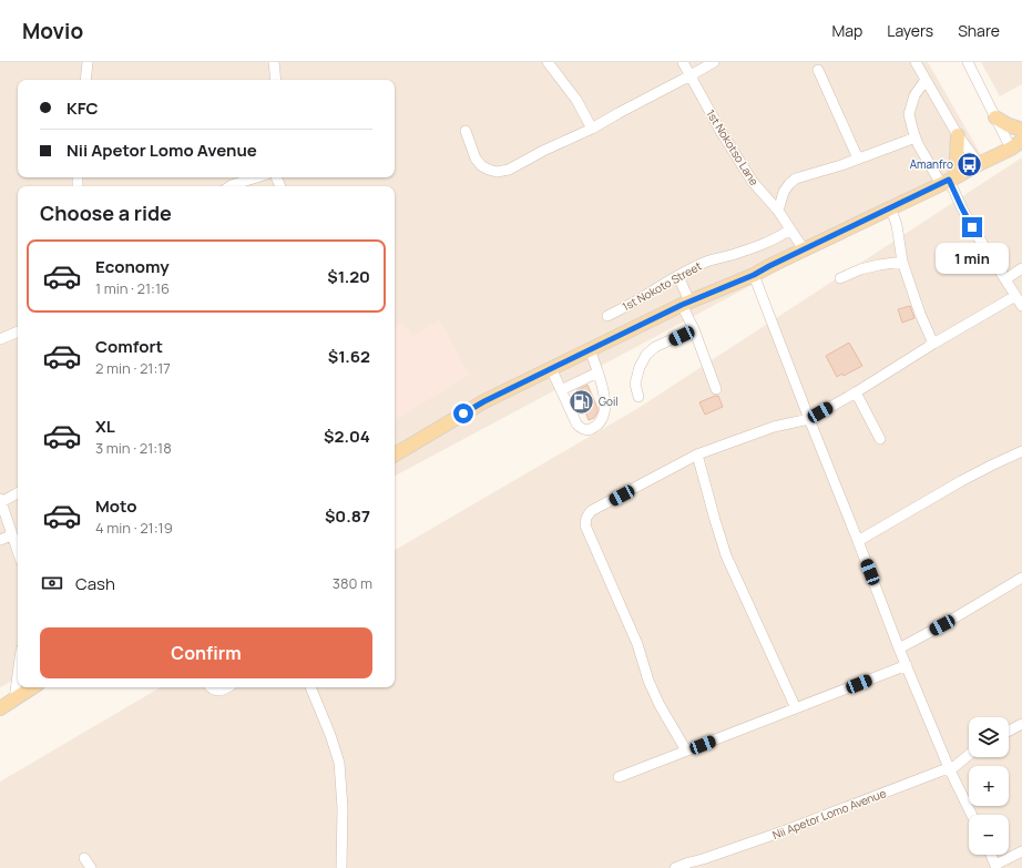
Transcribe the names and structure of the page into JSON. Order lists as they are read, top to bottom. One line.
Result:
{"streets":{"street":["1st Nokotso Lane","1st Nokoto Street","Nii Apetor Lomo Avenue"]},"crossings":[["1st Nokotso Lane","1st Nokoto Street"]],"places":{"bus stop":["Amanfro"],"fuel station":["Goil"]},"page":{"header":"Movio","nav":["Map","Layers","Share"],"banner":["KFC","Nii Apetor Lomo Avenue"],"heading":"Choose a ride","list":[{"name":"Economy","note":"1 min · 21:16","value":"$1.20"},{"name":"Comfort","note":"2 min · 21:17","value":"$1.62"},{"name":"XL","note":"3 min · 21:18","value":"$2.04"},{"name":"Moto","note":"4 min · 21:19","value":"$0.87"}],"bubble":"1 min","pay":["Cash","380 m"],"buttons":"Confirm","map_buttons":["+","−"]}}
